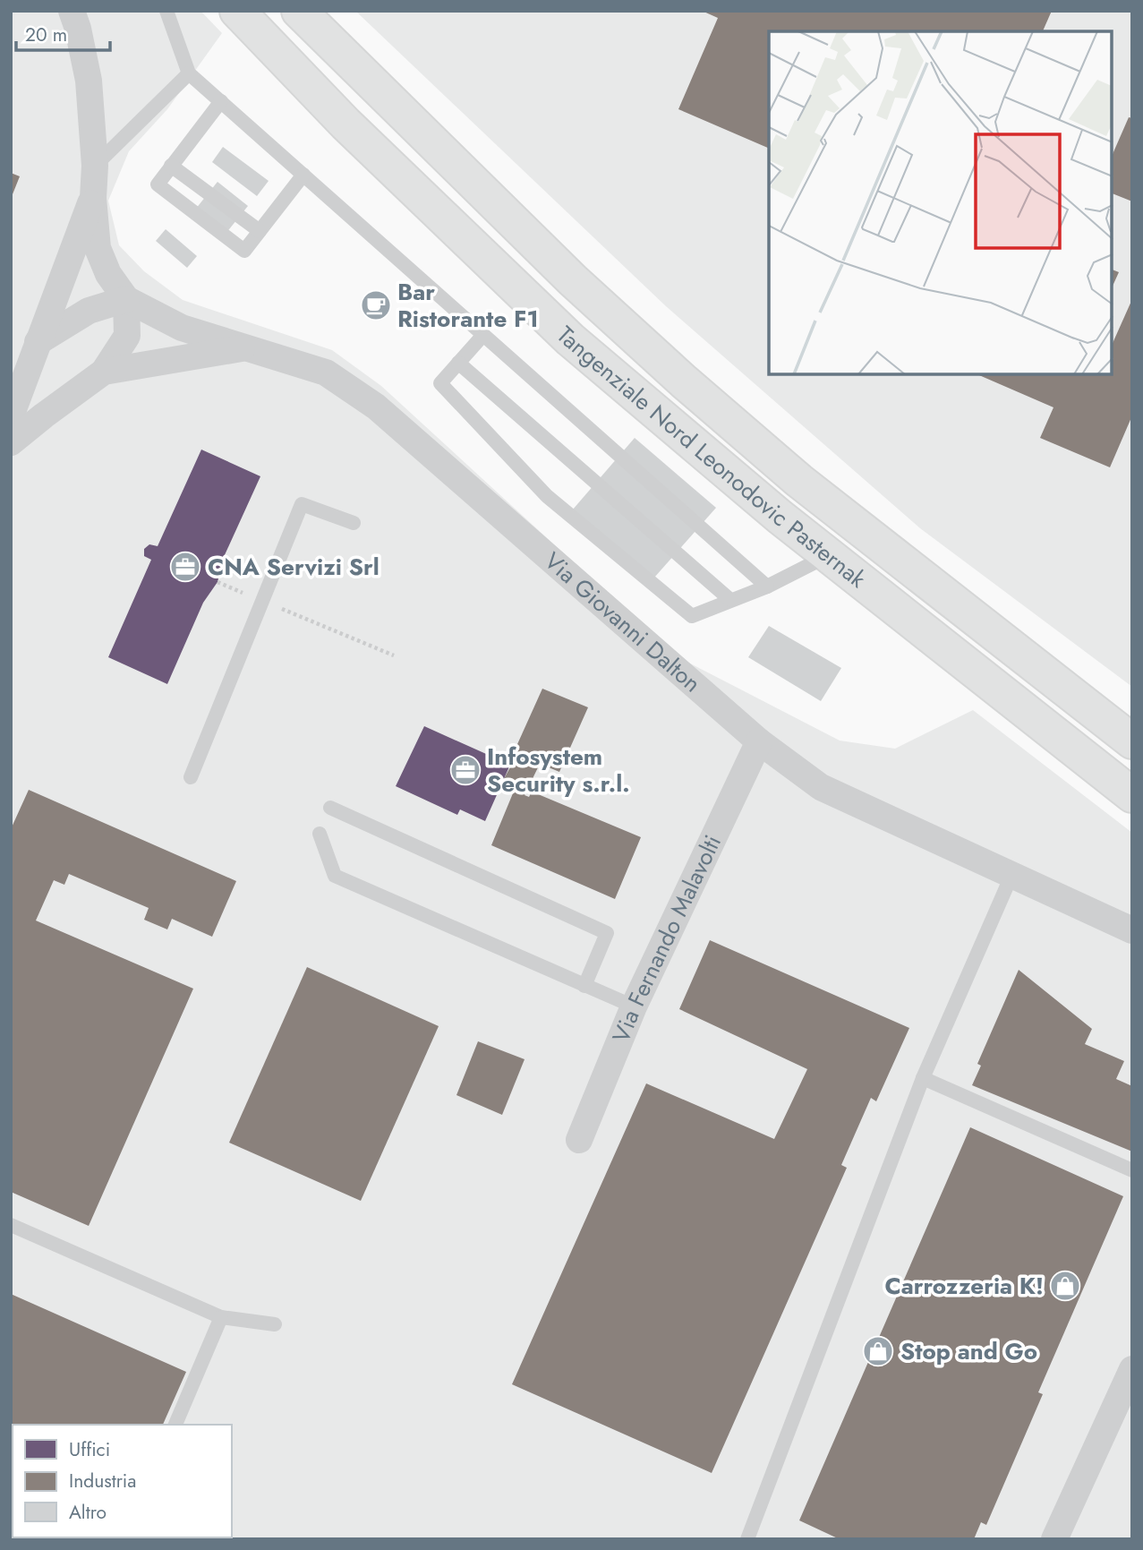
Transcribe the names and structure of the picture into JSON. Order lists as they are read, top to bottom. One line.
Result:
{"streets":{"highway":["Tangenziale Nord Leonodovic Pasternak"],"street":["Via Giovanni Dalton","Via Fernando Malavolti"]},"crossings":[["Via Giovanni Dalton","Via Fernando Malavolti"]],"places":{"cafe":["Bar Ristorante F1"],"office":["CNA Servizi Srl","Infosystem Security s.r.l."],"shop":["Carrozzeria K!","Stop and Go"]},"legend":["Uffici","Industria","Altro"],"scale_bar":"20 m"}
